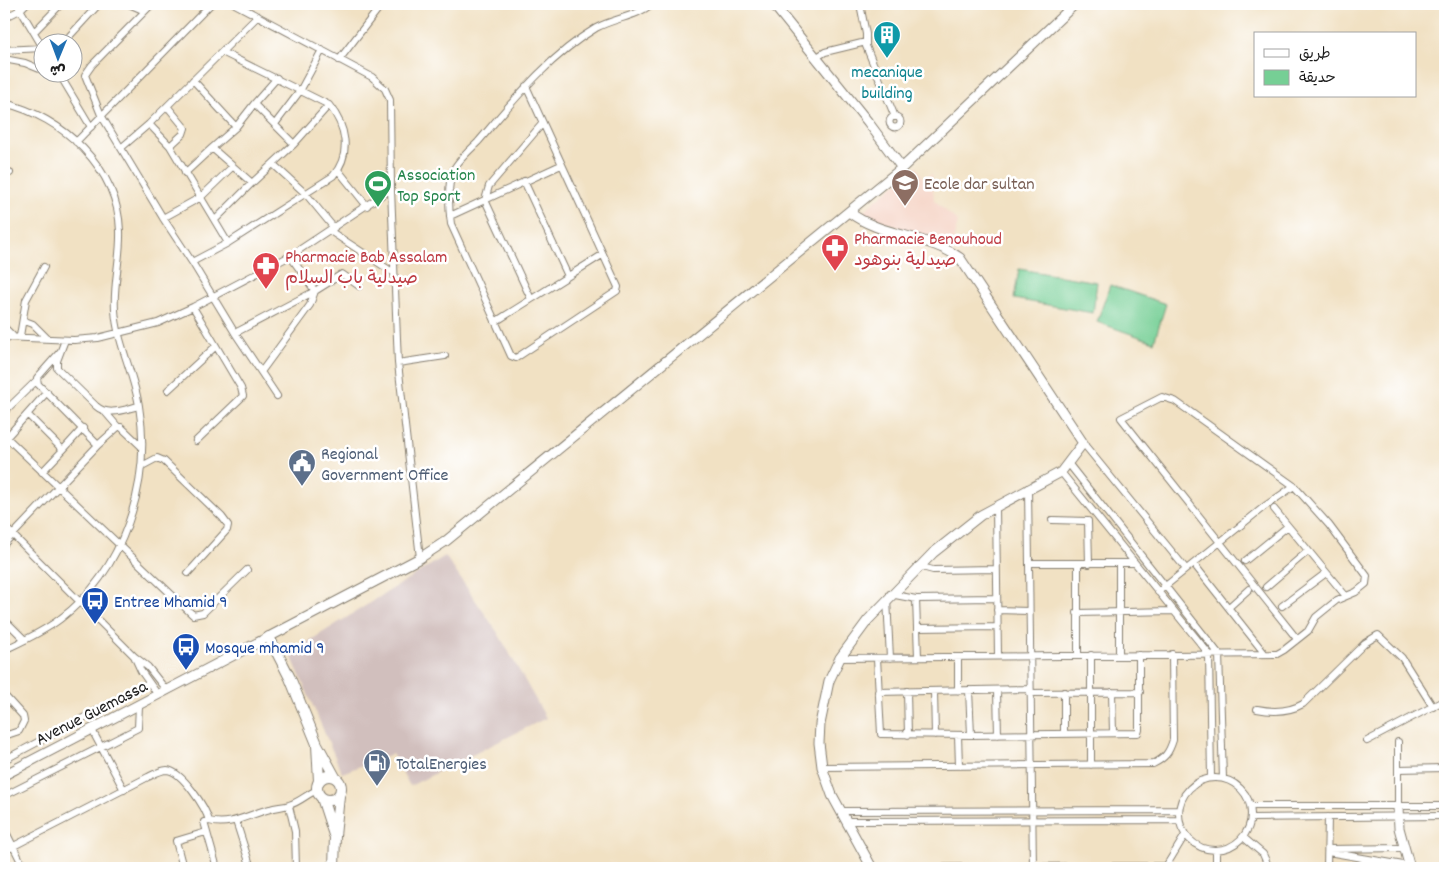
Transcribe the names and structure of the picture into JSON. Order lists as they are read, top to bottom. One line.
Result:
{"streets":{"main road":["Avenue Guemassa"]},"places":{"building":["mecanique building"],"school or university":["Ecole dar sultan"],"sports":["Association Top Sport"],"pharmacy":["Pharmacie Benouhoud صيدلية بنوهود","Pharmacie Bab Assalam صيدلية باب السلام"],"public building":["Regional Government Office"],"bus stop":["Entree Mhamid 9","Mosque mhamid 9"],"fuel station":["TotalEnergies"]},"legend":["طريق","حديقة"],"north":"bottom"}
